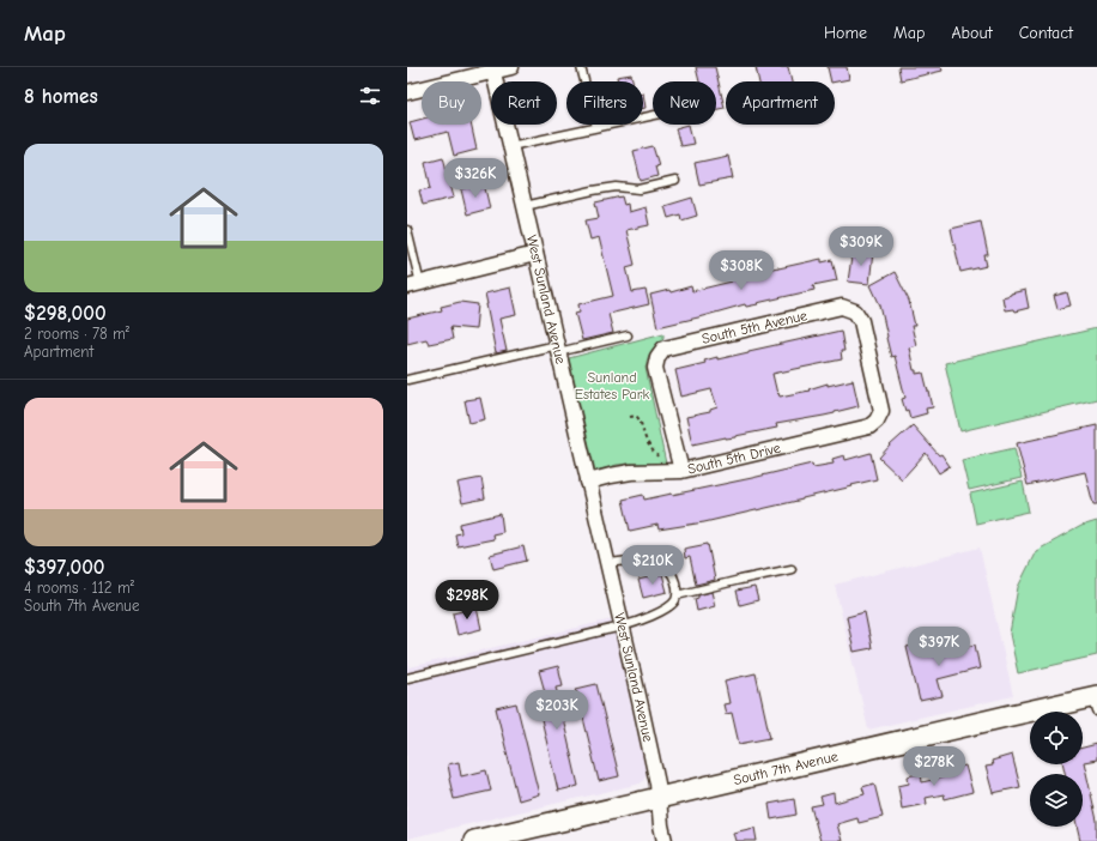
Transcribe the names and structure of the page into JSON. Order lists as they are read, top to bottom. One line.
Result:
{"streets":{"main road":["South 7th Avenue"],"street":["West Sunland Avenue","South 5th Avenue","South 5th Drive"]},"crossings":[["West Sunland Avenue","South 5th Drive"],["West Sunland Avenue","South 7th Avenue"],["South 5th Avenue","South 5th Drive"]],"parks":["Sunland Estates Park"],"page":{"header":"Map","nav":["Home","Map","About","Contact"],"heading":"8 homes","chip":["Buy","Rent","Filters","New","Apartment"],"list":[{"name":"$298,000","note":"2 rooms · 78 m² · Apartment"},{"name":"$397,000","note":"4 rooms · 112 m² · South 7th Avenue"}],"price":["$326K","$309K","$308K","$210K","$298K","$397K","$203K","$278K"]}}
